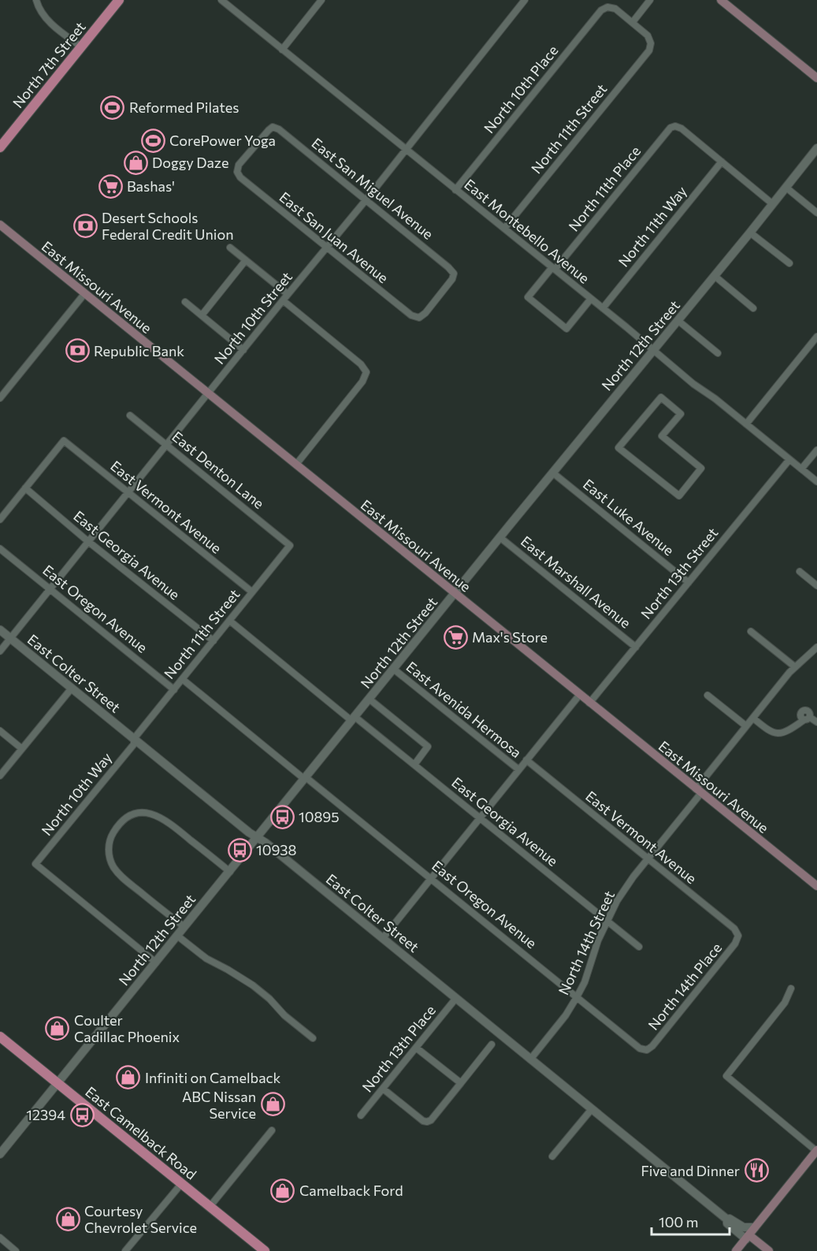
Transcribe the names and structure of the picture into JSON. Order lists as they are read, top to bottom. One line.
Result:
{"streets":{"main road":["North 7th Street","East Missouri Avenue","East Colter Street","East Camelback Road"],"street":["North 10th Place","North 11th Street","East San Miguel Avenue","North 11th Place","North 11th Way","East Montebello Avenue","East San Juan Avenue","North 10th Street","North 12th Street","East Denton Lane","East Vermont Avenue","East Luke Avenue","East Georgia Avenue","North 13th Street","East Marshall Avenue","East Oregon Avenue","East Avenida Hermosa","North 10th Way","North 14th Street","North 14th Place","North 13th Place"]},"crossings":[["North 10th Place","North 11th Street"],["North 10th Place","East Montebello Avenue"],["North 11th Street","East Montebello Avenue"],["North 11th Street","East Denton Lane"],["North 11th Street","East Vermont Avenue"],["North 11th Street","East Georgia Avenue"],["North 11th Street","East Oregon Avenue"],["North 11th Street","East Colter Street"],["North 11th Street","North 10th Way"],["East San Miguel Avenue","East San Juan Avenue"],["East San Miguel Avenue","North 10th Street"],["North 11th Place","North 11th Way"],["North 11th Place","East Montebello Avenue"],["North 11th Way","East Montebello Avenue"],["East Montebello Avenue","North 10th Street"],["East Montebello Avenue","North 12th Street"],["East Montebello Avenue","North 13th Street"],["East San Juan Avenue","North 10th Street"],["East Missouri Avenue","North 10th Street"],["East Missouri Avenue","North 12th Street"],["East Missouri Avenue","North 13th Street"],["East Missouri Avenue","North 14th Street"],["North 10th Street","East Denton Lane"],["North 10th Street","East Vermont Avenue"],["North 10th Street","East Georgia Avenue"],["North 10th Street","East Oregon Avenue"],["North 10th Street","East Colter Street"],["North 12th Street","East Luke Avenue"],["North 12th Street","East Georgia Avenue"],["North 12th Street","East Marshall Avenue"],["North 12th Street","East Oregon Avenue"],["North 12th Street","East Colter Street"],["North 12th Street","East Avenida Hermosa"],["North 12th Street","North 10th Way"],["North 12th Street","East Camelback Road"],["East Vermont Avenue","East Georgia Avenue"],["East Vermont Avenue","North 14th Street"],["East Vermont Avenue","North 14th Place"],["East Luke Avenue","North 13th Street"],["East Georgia Avenue","North 14th Street"],["North 13th Street","East Marshall Avenue"],["East Oregon Avenue","North 14th Street"],["East Oregon Avenue","North 14th Place"],["East Colter Street","North 10th Way"],["East Colter Street","North 14th Street"],["East Colter Street","North 13th Place"]],"places":{"sports":["Reformed Pilates","CorePower Yoga"],"shop":["Doggy Daze","Coulter Cadillac Phoenix","Infiniti on Camelback","ABC Nissan Service","Camelback Ford","Courtesy Chevrolet Service"],"supermarket":["Bashas'","Max's Store"],"bank":["Desert Schools Federal Credit Union","Republic Bank"],"bus stop":["10895","10938","12394"],"restaurant":["Five and Dinner"]},"scale_bar":"100 m"}
